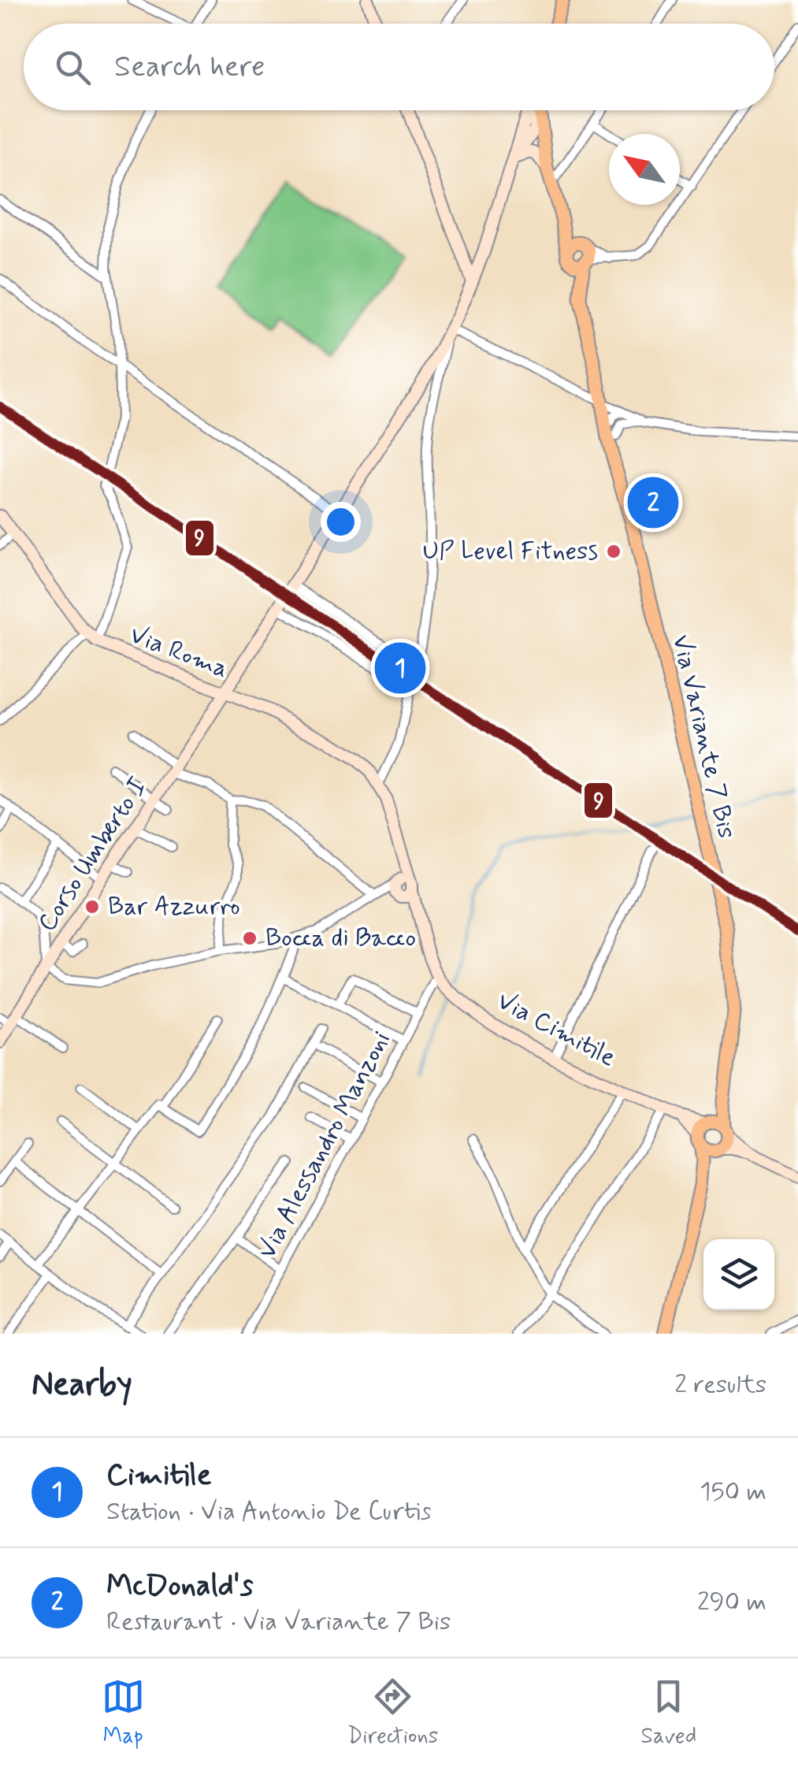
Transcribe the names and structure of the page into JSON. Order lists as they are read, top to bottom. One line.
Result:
{"streets":{"main road":["Via Variante 7 Bis"],"street":["Via Roma","Corso Umberto I","Via Cimitile","Via Alessandro Manzoni"]},"crossings":[["Via Roma","Corso Umberto I"],["Via Roma","Via Cimitile"],["Via Variante 7 Bis","Via Cimitile"],["Via Cimitile","Via Alessandro Manzoni"]],"places":["UP Level Fitness","Bar Azzurro","Bocca di Bacco"],"lines":["transit line 9"],"north":"top left","page":{"search":"Search here","pins":["2","1"],"heading":["Nearby","2 results"],"list":[{"mark":"1","name":"Cimitile","note":"Station · Via Antonio De Curtis","value":"150 m"},{"mark":"2","name":"McDonald's","note":"Restaurant · Via Variante 7 Bis","value":"290 m"}],"nav":["Map","Directions","Saved"]}}
